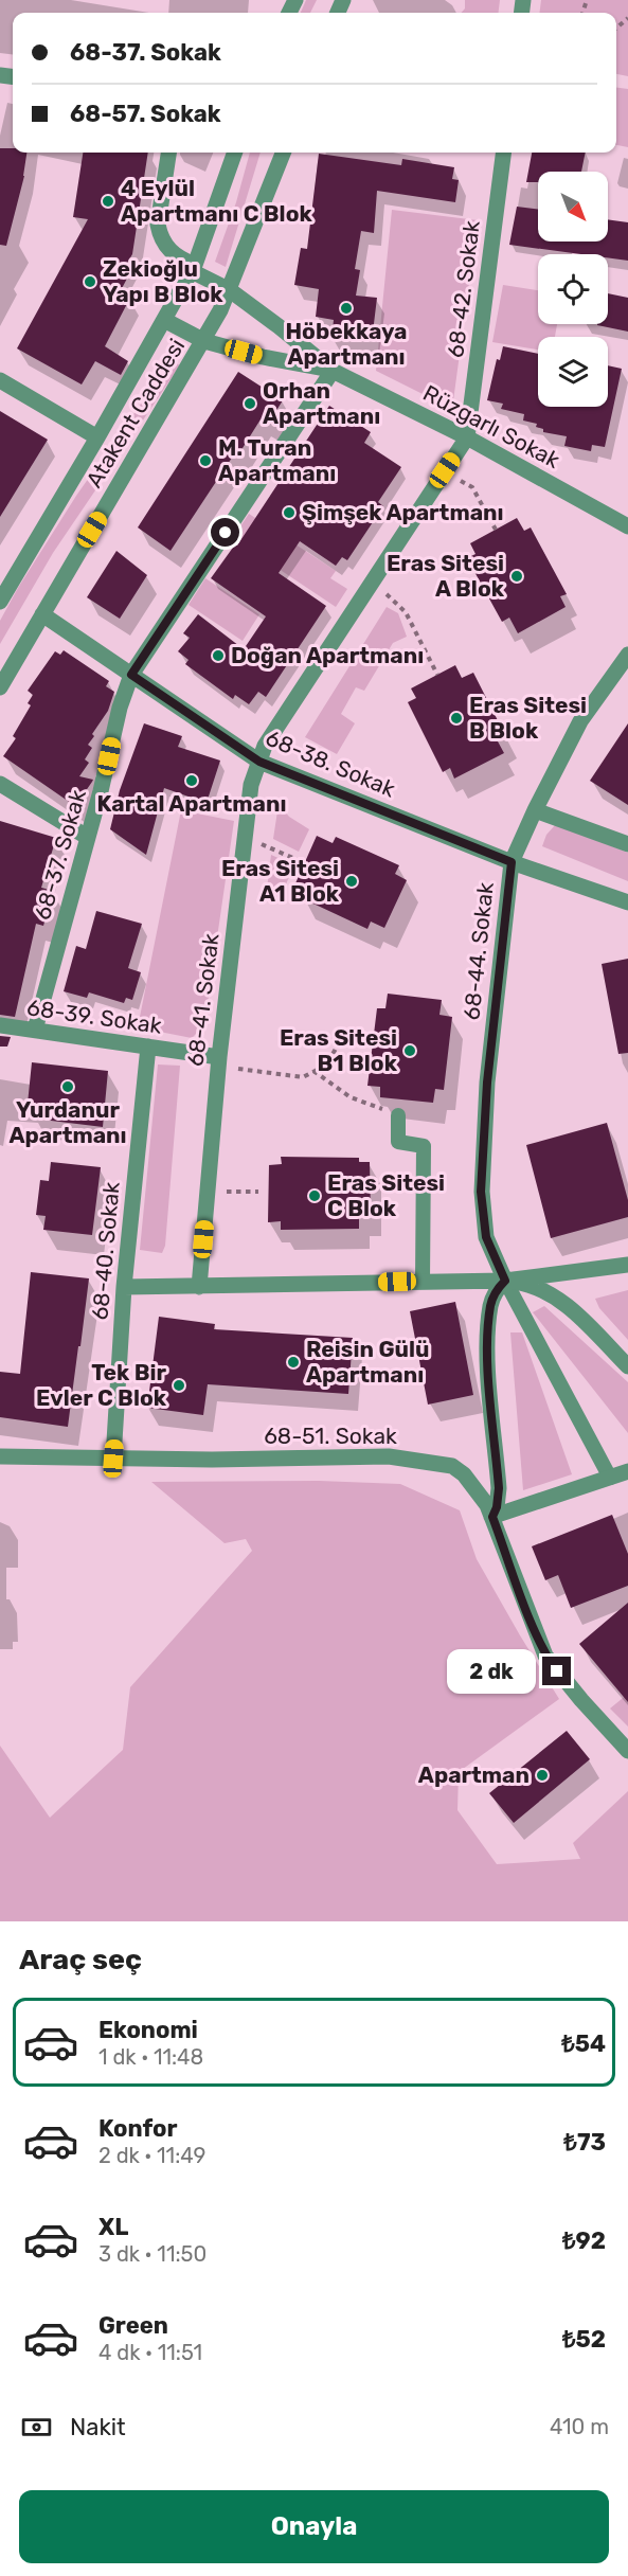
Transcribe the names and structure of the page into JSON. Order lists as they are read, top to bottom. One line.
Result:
{"streets":{"street":["68-42. Sokak","Atakent Caddesi","Rüzgarlı Sokak","68-38. Sokak","68-37. Sokak","68-44. Sokak","68-41. Sokak","68-39. Sokak","68-40. Sokak","68-51. Sokak"]},"crossings":[["68-42. Sokak","Rüzgarlı Sokak"],["68-42. Sokak","68-41. Sokak"],["Atakent Caddesi","Rüzgarlı Sokak"],["Atakent Caddesi","68-38. Sokak"],["Rüzgarlı Sokak","68-37. Sokak"],["Rüzgarlı Sokak","68-41. Sokak"],["68-38. Sokak","68-37. Sokak"],["68-38. Sokak","68-44. Sokak"],["68-38. Sokak","68-41. Sokak"],["68-37. Sokak","68-39. Sokak"],["68-41. Sokak","68-39. Sokak"],["68-39. Sokak","68-40. Sokak"],["68-40. Sokak","68-51. Sokak"]],"places":["4 Eylül Apartmanı C Blok","Zekioğlu Yapı B Blok","Höbekkaya Apartmanı","Orhan Apartmanı","M. Turan Apartmanı","Şimşek Apartmanı","Eras Sitesi A Blok","Doğan Apartmanı","Eras Sitesi B Blok","Kartal Apartmanı","Eras Sitesi A1 Blok","Eras Sitesi B1 Blok","Yurdanur Apartmanı","Eras Sitesi C Blok","Reisin Gülü Apartmanı","Tek Bir Evler C Blok","Apartman"],"north":"bottom right","page":{"banner":["68-37. Sokak","68-57. Sokak"],"bubble":"2 dk","heading":"Araç seç","list":[{"name":"Ekonomi","note":"1 dk · 11:48","value":"₺54"},{"name":"Konfor","note":"2 dk · 11:49","value":"₺73"},{"name":"XL","note":"3 dk · 11:50","value":"₺92"},{"name":"Green","note":"4 dk · 11:51","value":"₺52"}],"pay":["Nakit","410 m"],"buttons":"Onayla"}}
